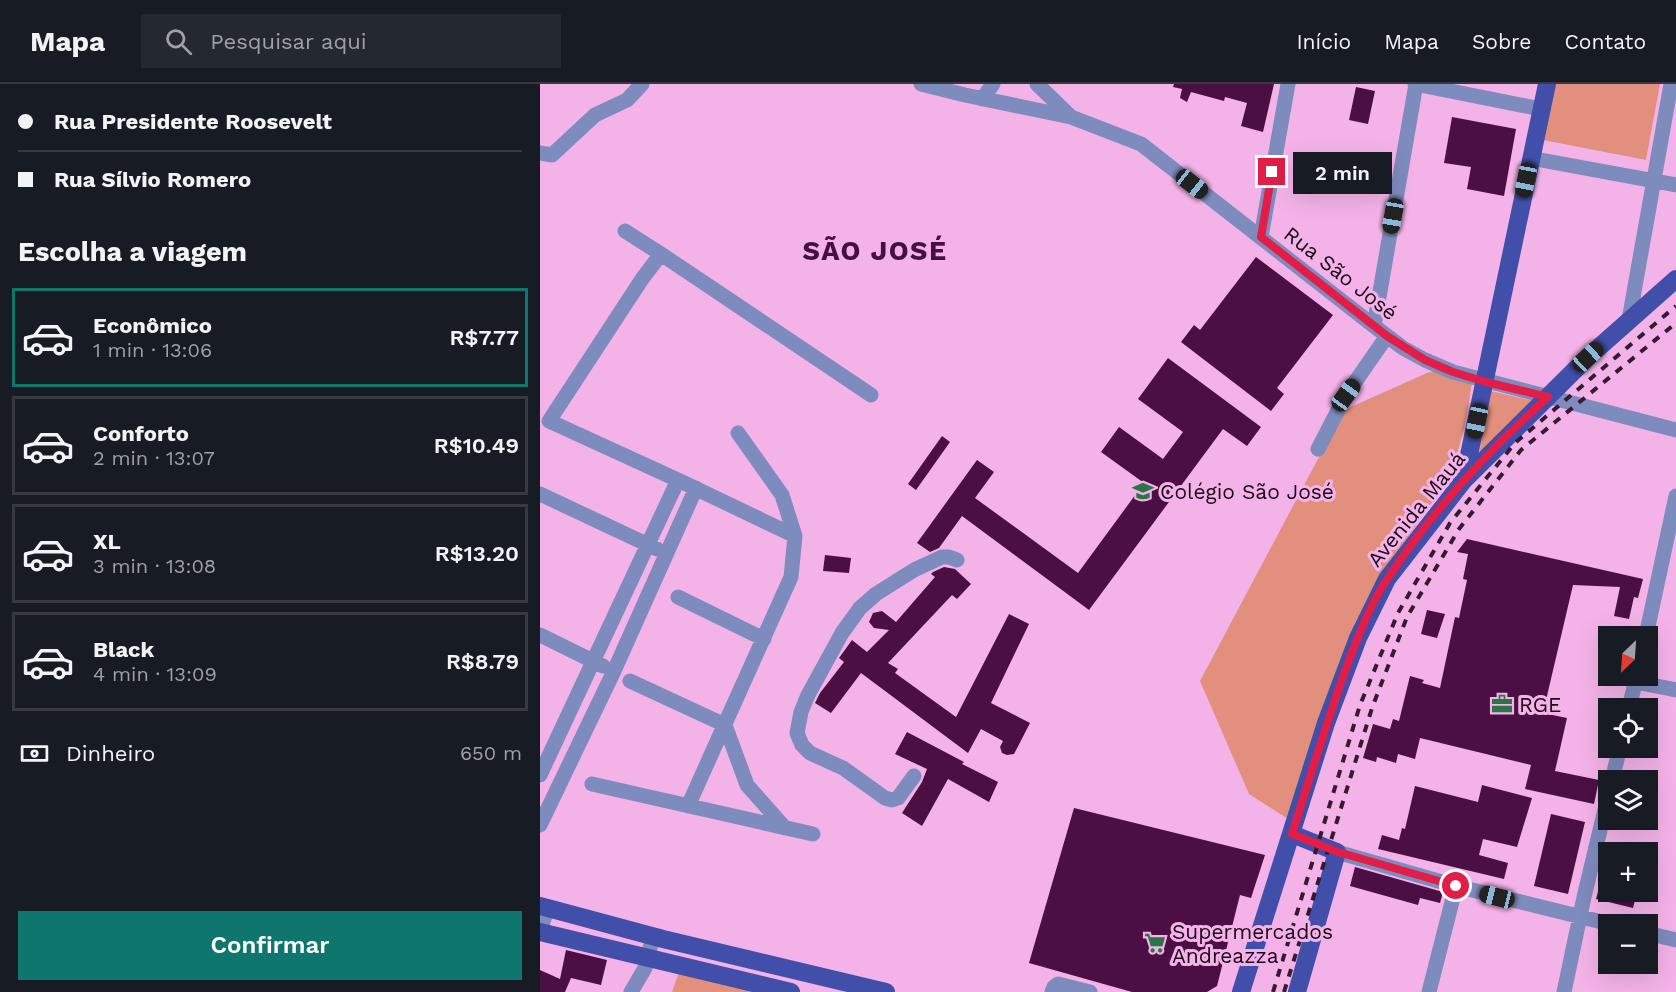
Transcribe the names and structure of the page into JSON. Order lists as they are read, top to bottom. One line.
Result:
{"streets":{"main road":["Avenida Mauá"],"street":["Rua São José"]},"crossings":[["Rua São José","Avenida Mauá"]],"districts":["SÃO JOSÉ"],"places":{"school or university":["Colégio São José"],"office":["RGE"],"supermarket":["Supermercados Andreazza"]},"north":"bottom left","page":{"header":"Mapa","search":"Pesquisar aqui","nav":["Início","Mapa","Sobre","Contato"],"banner":["Rua Presidente Roosevelt","Rua Sílvio Romero"],"bubble":"2 min","heading":"Escolha a viagem","list":[{"name":"Econômico","note":"1 min · 13:06","value":"R$7.77"},{"name":"Conforto","note":"2 min · 13:07","value":"R$10.49"},{"name":"XL","note":"3 min · 13:08","value":"R$13.20"},{"name":"Black","note":"4 min · 13:09","value":"R$8.79"}],"map_buttons":["+","−"],"pay":["Dinheiro","650 m"],"buttons":"Confirmar"}}
